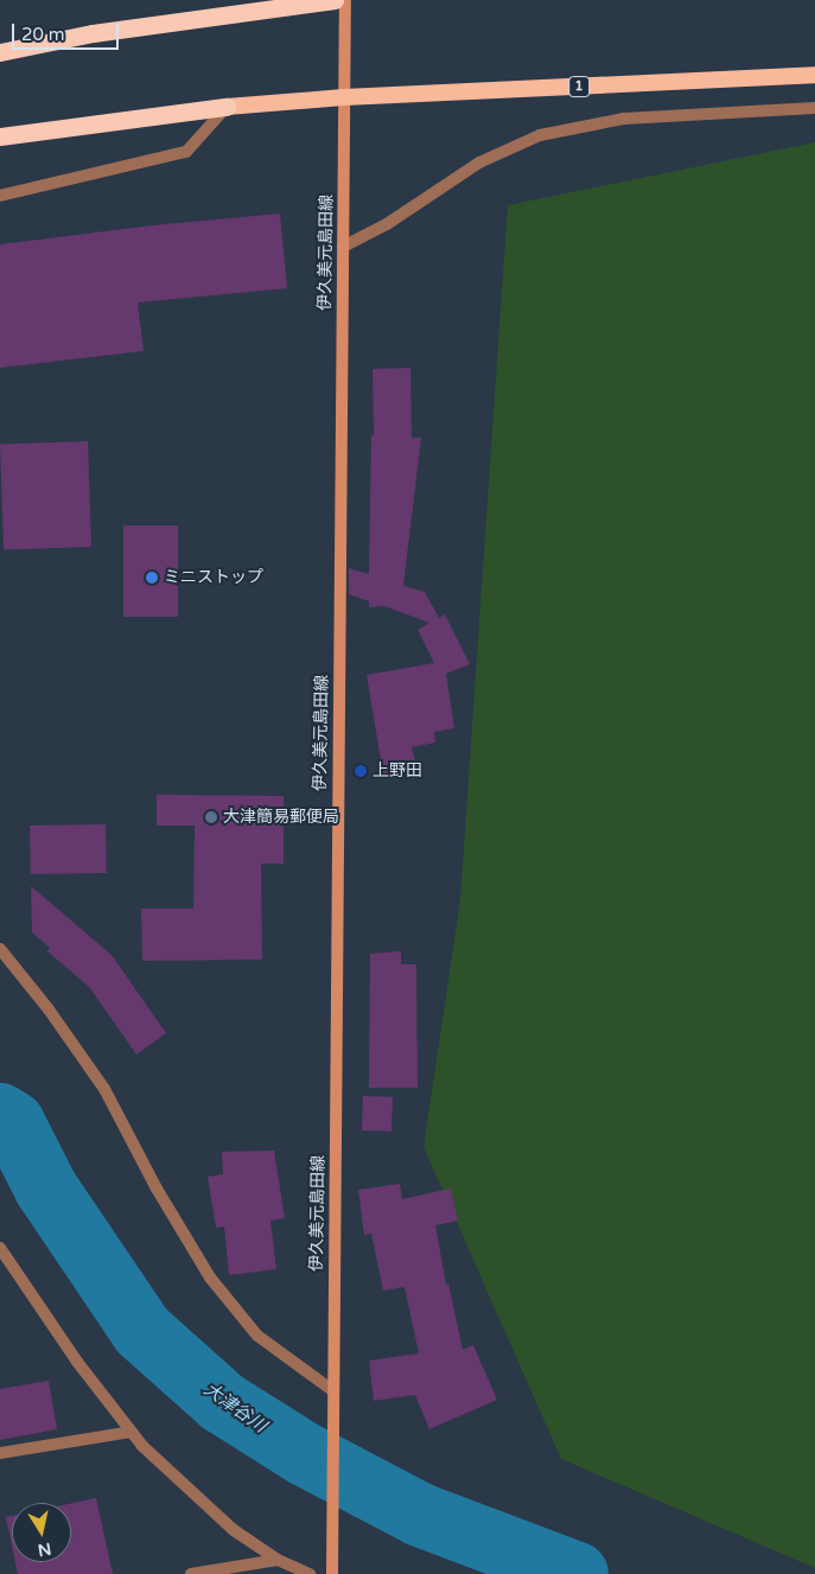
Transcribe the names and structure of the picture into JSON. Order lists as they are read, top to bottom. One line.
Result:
{"streets":{"highway":["1"],"main road":["伊久美元島田線"]},"crossings":[["1","伊久美元島田線"]],"water":["大津谷川"],"places":["ミニストップ","上野田","大津簡易郵便局"],"scale_bar":"20 m","north":"bottom"}
